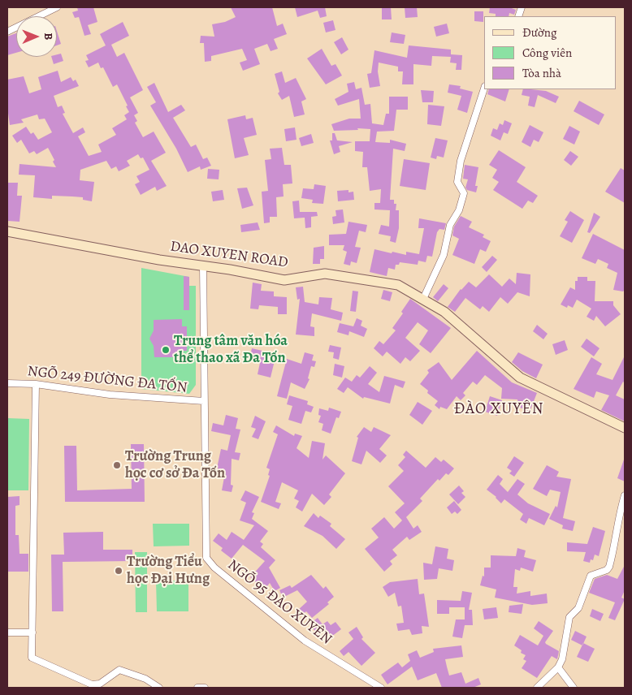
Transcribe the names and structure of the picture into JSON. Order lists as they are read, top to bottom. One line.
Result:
{"streets":{"street":["DAO XUYEN ROAD","NGÕ 249 ĐƯỜNG ĐA TỐN","NGÕ 95 ĐÀO XUYÊN"]},"crossings":[["DAO XUYEN ROAD","NGÕ 95 ĐÀO XUYÊN"],["NGÕ 249 ĐƯỜNG ĐA TỐN","NGÕ 95 ĐÀO XUYÊN"]],"districts":["ĐÀO XUYÊN"],"places":["Trung tâm văn hóa thể thao xã Đa Tốn","Trường Trung học cơ sở Đa Tốn","Trường Tiểu học Đại Hưng"],"legend":["Đường","Công viên","Tòa nhà"],"north":"right"}
